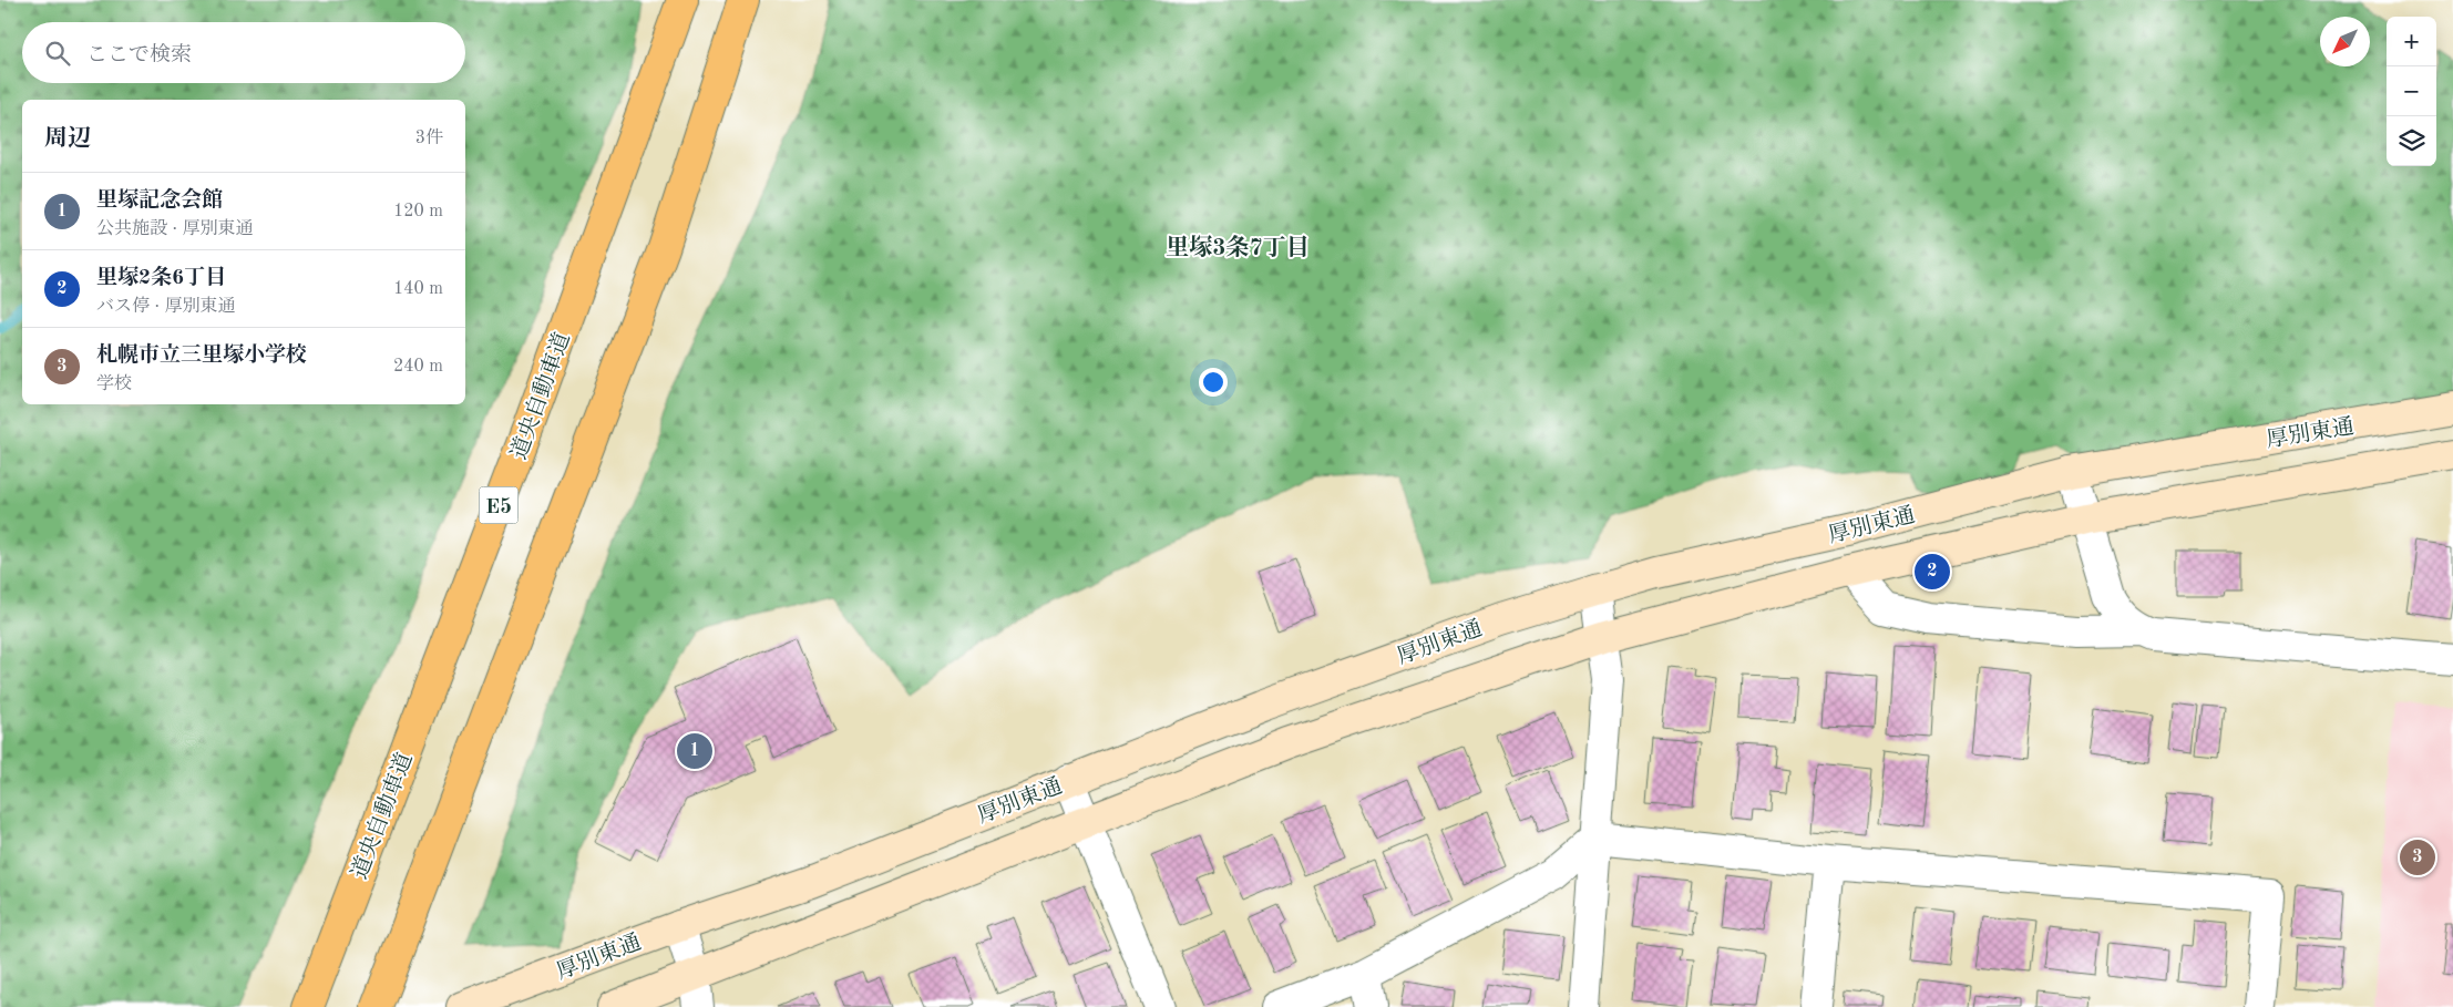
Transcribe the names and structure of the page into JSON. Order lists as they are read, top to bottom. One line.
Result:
{"streets":{"highway":["道央自動車道","E5"],"street":["厚別東通"]},"districts":["里塚3条7丁目"],"north":"bottom left","page":{"map_buttons":["+","−"],"search":"ここで検索","heading":["周辺","3件"],"list":[{"mark":"1","name":"里塚記念会館","note":"公共施設 · 厚別東通","value":"120 m"},{"mark":"2","name":"里塚2条6丁目","note":"バス停 · 厚別東通","value":"140 m"},{"mark":"3","name":"札幌市立三里塚小学校","note":"学校","value":"240 m"}],"pins":["2","1","3"]}}
